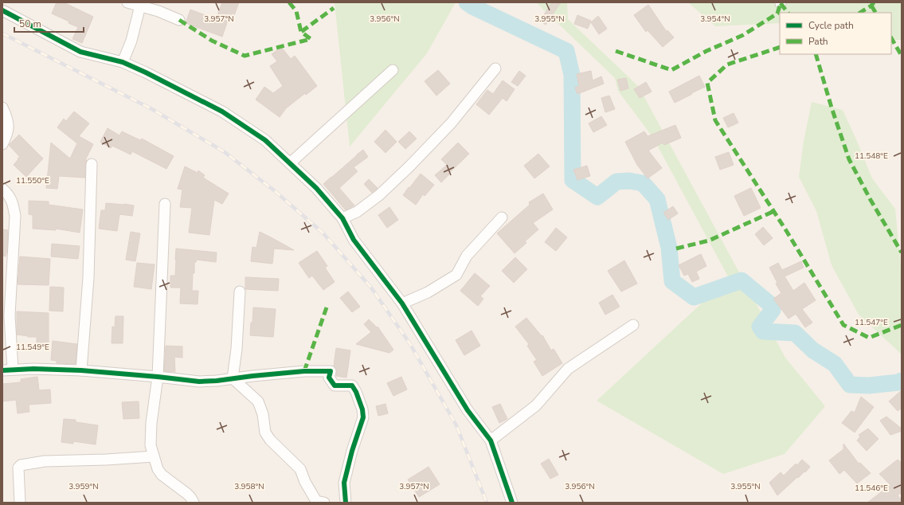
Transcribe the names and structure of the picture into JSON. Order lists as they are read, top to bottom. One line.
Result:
{"legend":["Cycle path","Path"],"scale_bar":"50 m","coordinates":["3.957°N","3.956°N","3.955°N","3.954°N","11.548°E","11.550°E","11.547°E","11.549°E","3.959°N","3.958°N","11.546°E"]}
